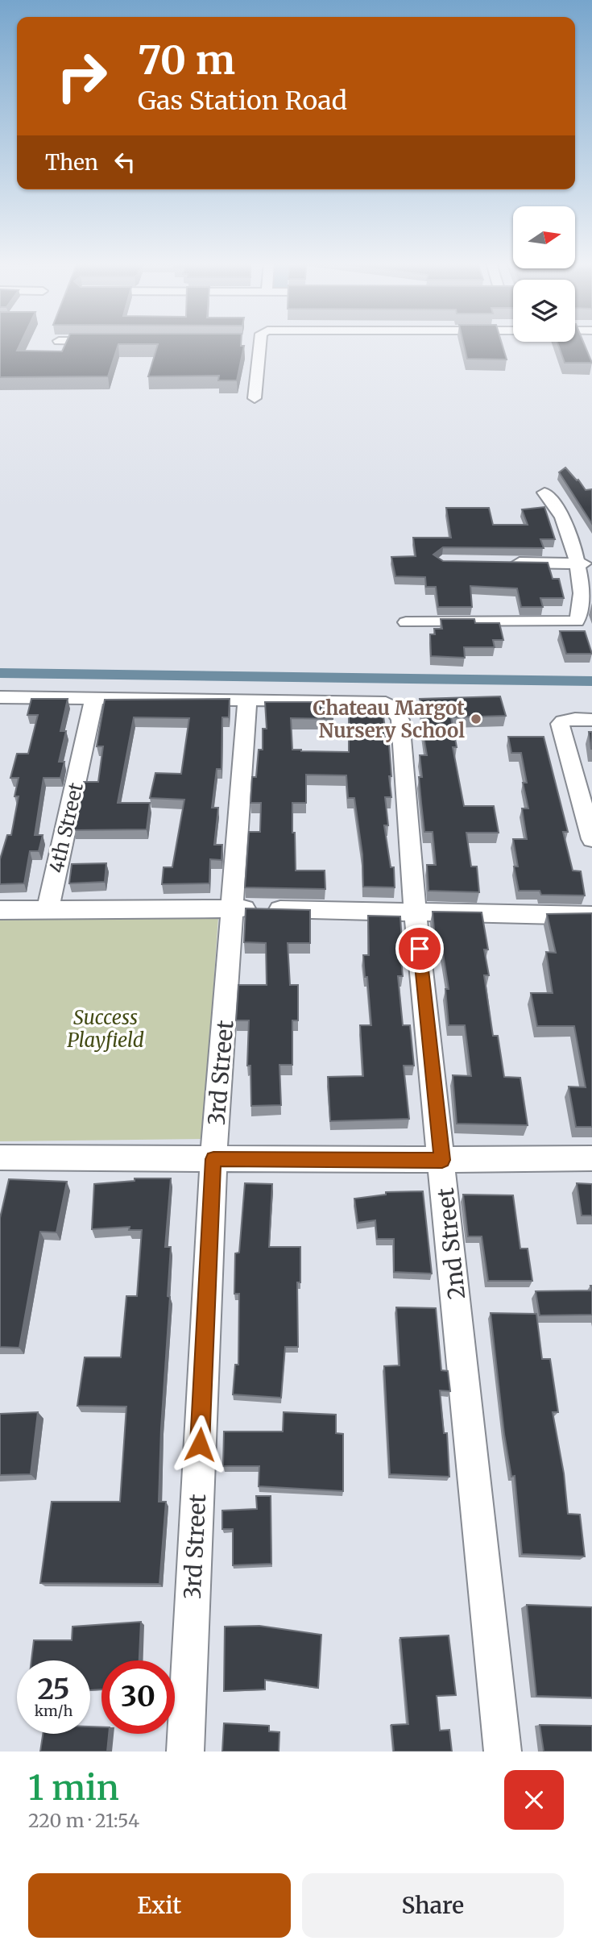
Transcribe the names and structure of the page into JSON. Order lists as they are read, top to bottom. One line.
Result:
{"streets":{"street":["4th Street","3rd Street","2nd Street"]},"crossings":[["4th Street","2nd Street"],["3rd Street","2nd Street"]],"parks":["Success Playfield"],"places":["Chateau Margot Nursery School"],"north":"right","page":{"turn":["70 m","Gas Station Road"],"then":"Then","speed":"25 km/h","limit":"30","heading":["1 min","220 m · 21:54"],"buttons":["Exit","Share"]}}
